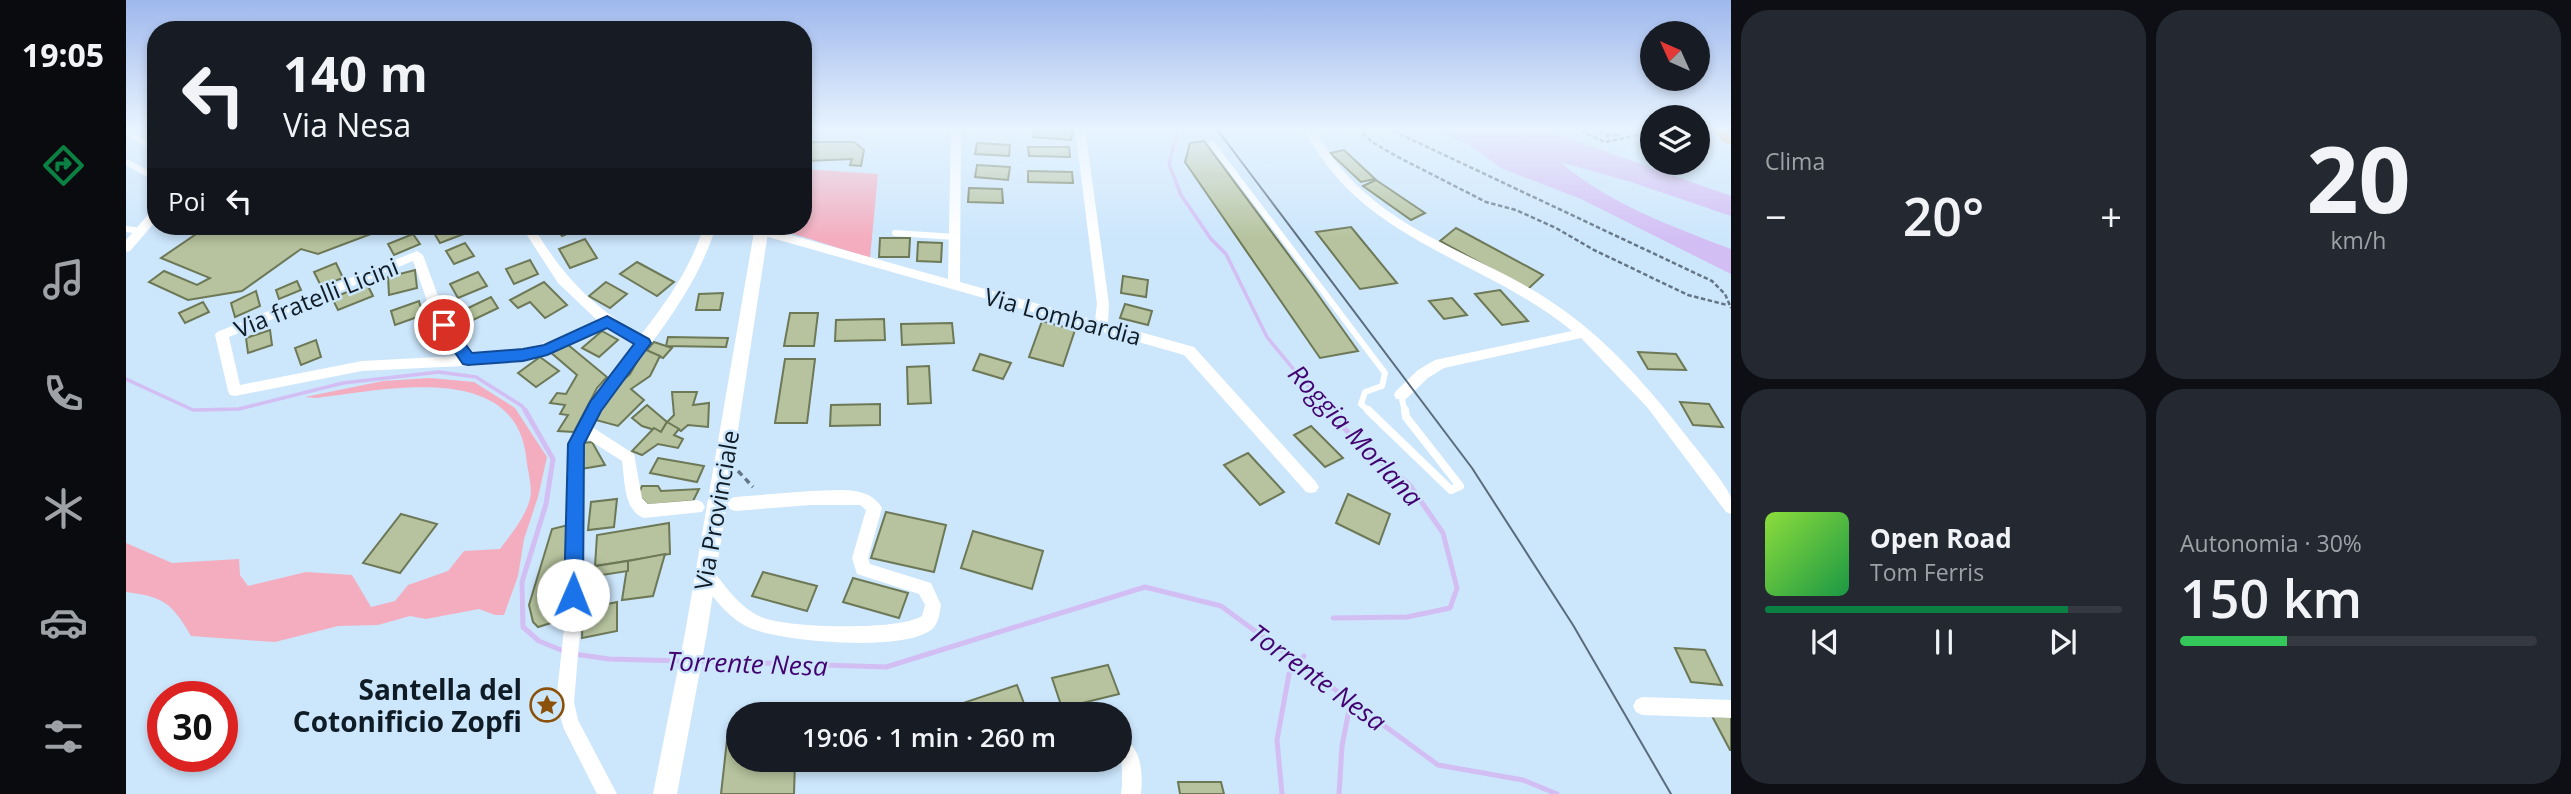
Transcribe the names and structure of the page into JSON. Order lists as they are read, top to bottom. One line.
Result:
{"streets":{"street":["Via fratelli Licini","Via Lombardia","Via Provinciale"]},"water":["Roggia Morlana","Torrente Nesa"],"places":{"place":["Santella del Cotonificio Zopfi"]},"north":"top left","page":{"tabs":"19:05","tile":["Clima",["20","km/h"],["Autonomia · 30%","150 km"]],"turn":["140 m","Via Nesa"],"then":"Poi","heat":["−","20°","+"],"song":["Open Road","Tom Ferris"],"limit":"30","trip":"19:06 · 1 min · 260 m"}}
